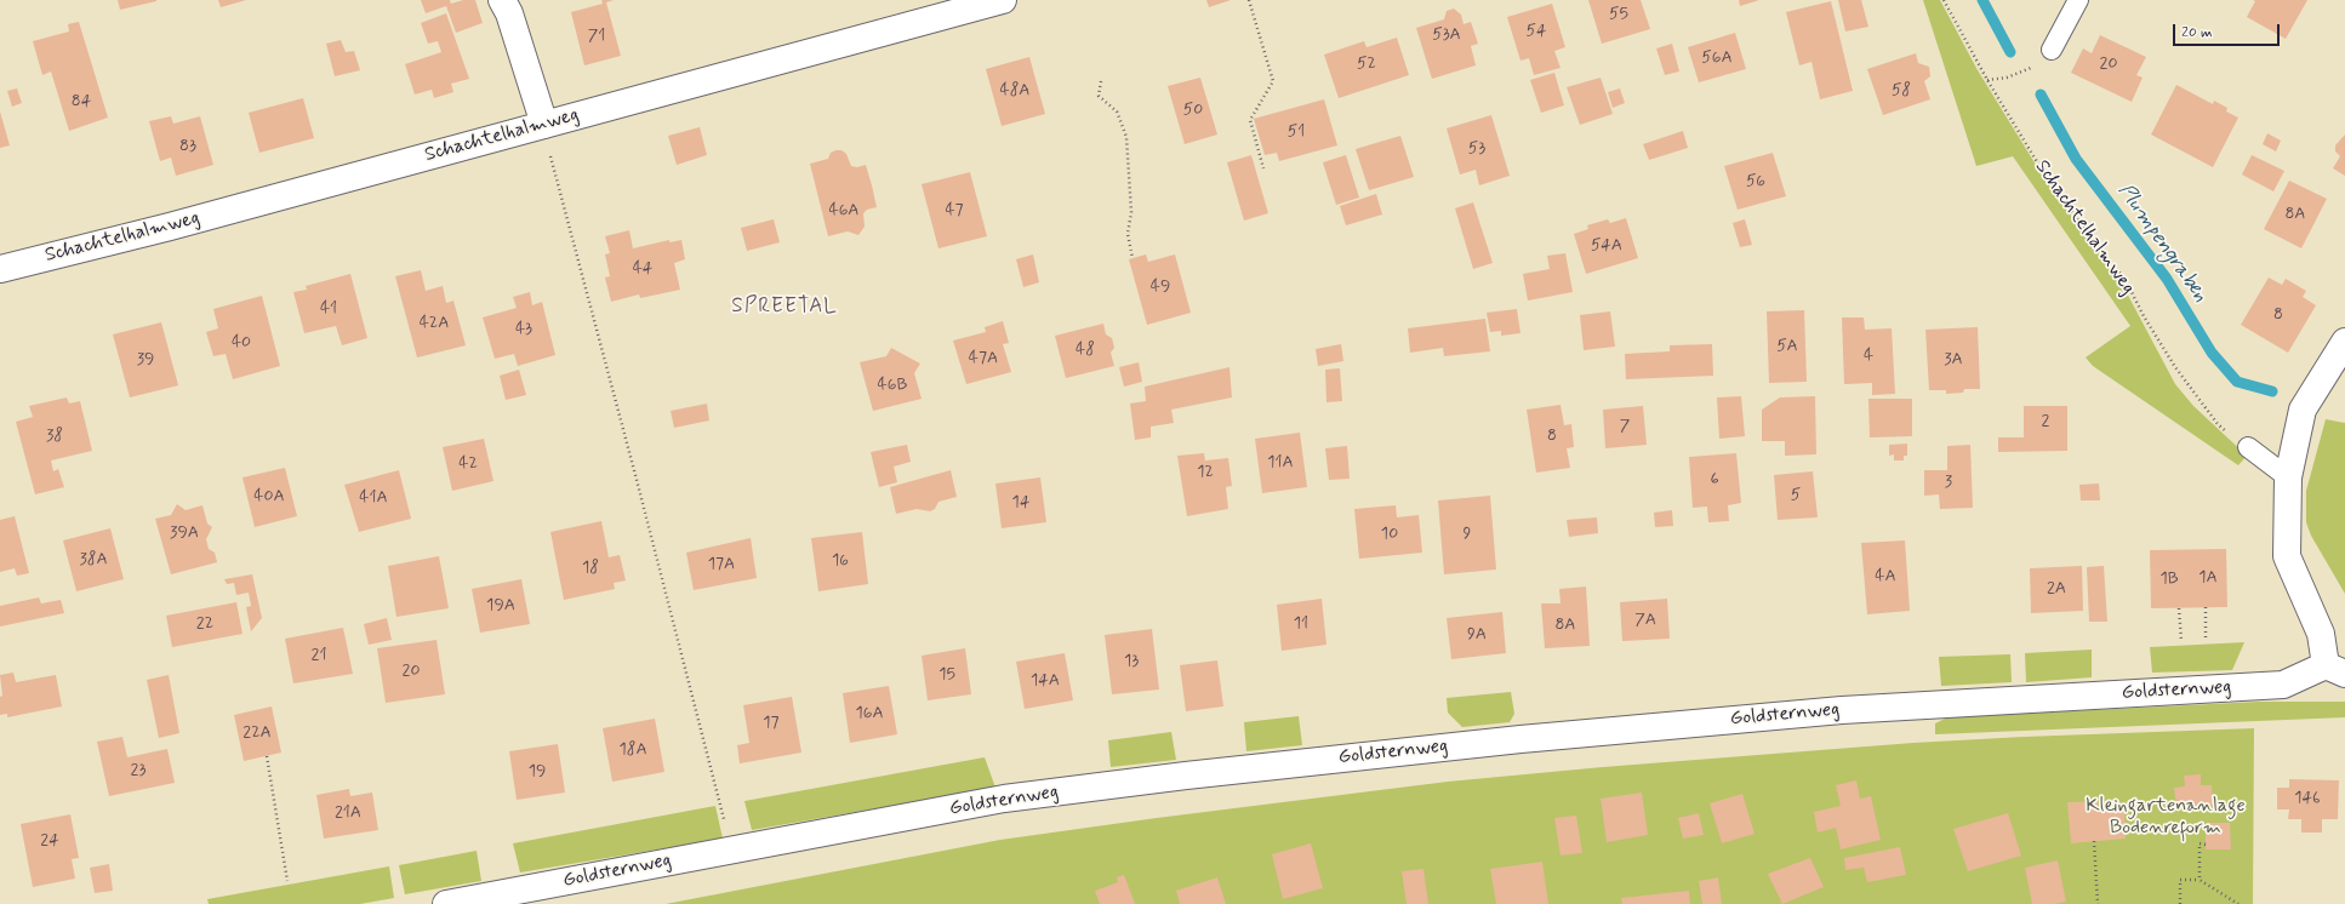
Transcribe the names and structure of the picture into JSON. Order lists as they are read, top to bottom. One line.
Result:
{"streets":{"street":["Schachtelhalmweg","Goldsternweg"]},"districts":["SPREETAL"],"water":["Plumpengraben"],"parks":["Kleingartenanlage Bodenreform"],"house_numbers":["55","54","53A","71","56A","52","20","48A","58","84","50","51","83","53","56","46A","47","8A","54A","44","49","41","8","42A","43","40","5A","48","4","47A","39","3A","46B","2","7","38","8","11A","42","12","6","3","5","40A","41A","14","39A","10","9","38A","16","17A","18","4A","1A","1B","2A","19A","7A","22","11","8A","9A","21","13","20","15","14A","16A","17","22A","18A","23","19","146","21A","24"],"scale_bar":"20 m"}
